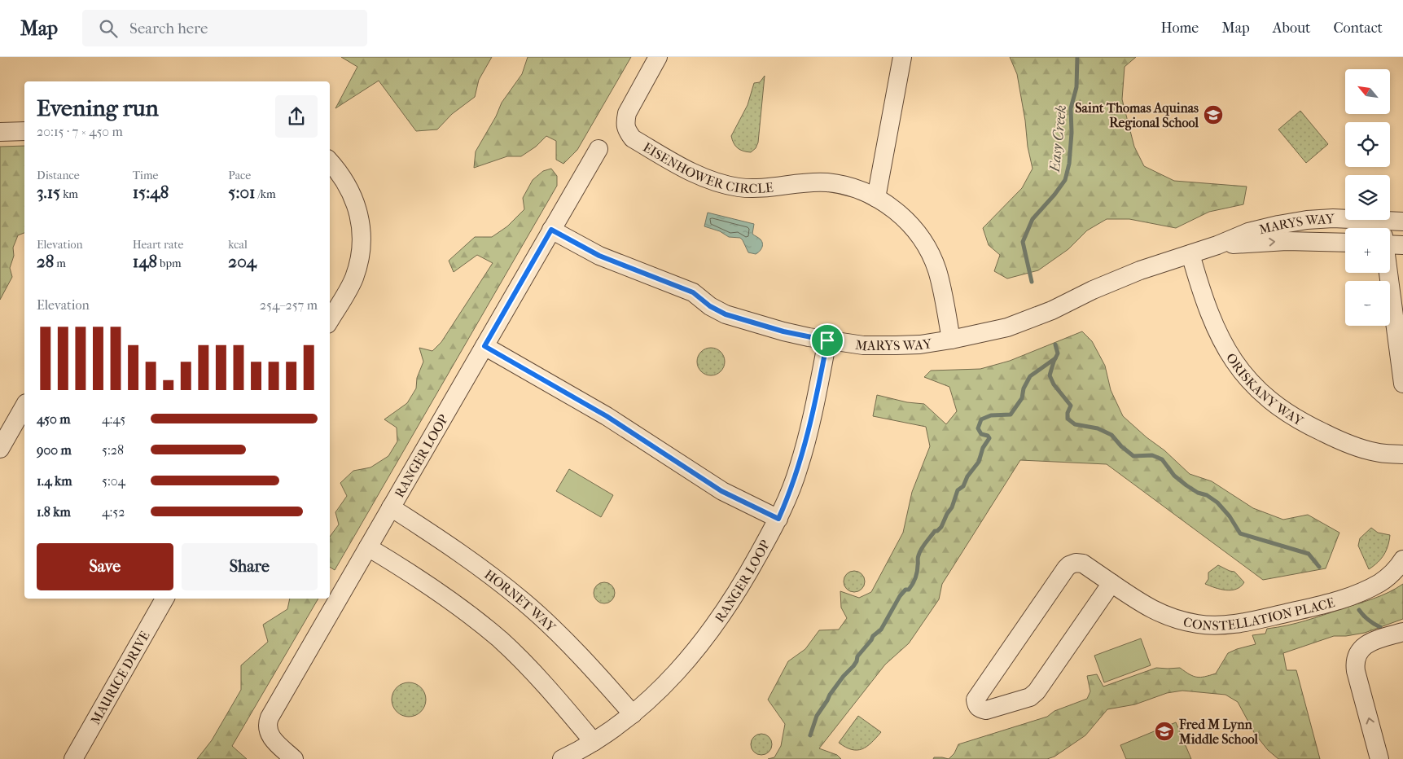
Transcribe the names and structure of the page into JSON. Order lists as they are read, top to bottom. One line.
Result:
{"streets":{"street":["EISENHOWER CIRCLE","MARYS WAY","ORISKANY WAY","RANGER LOOP","HORNET WAY","CONSTELLATION PLACE","MAURICE DRIVE"]},"crossings":[["EISENHOWER CIRCLE","MARYS WAY"],["MARYS WAY","ORISKANY WAY"],["MARYS WAY","RANGER LOOP"],["RANGER LOOP","HORNET WAY"]],"water":["Easy Creek"],"places":{"school or university":["Saint Thomas Aquinas Regional School","Fred M Lynn Middle School"]},"north":"top left","page":{"header":"Map","search":"Search here","nav":["Home","Map","About","Contact"],"map_buttons":["+","−"],"heading":["Evening run","20:15 · 7 × 450 m"],"stats":[["Distance","3.15 km"],["Time","15:48"],["Pace","5:01 /km"],["Elevation","28 m"],["Heart rate","148 bpm"],["kcal","204"]],"chart":["Elevation","254–257 m"],"list":[{"name":"450 m","note":"4:45"},{"name":"900 m","note":"5:28"},{"name":"1.4 km","note":"5:04"},{"name":"1.8 km","note":"4:52"}],"buttons":["Save","Share"]}}
